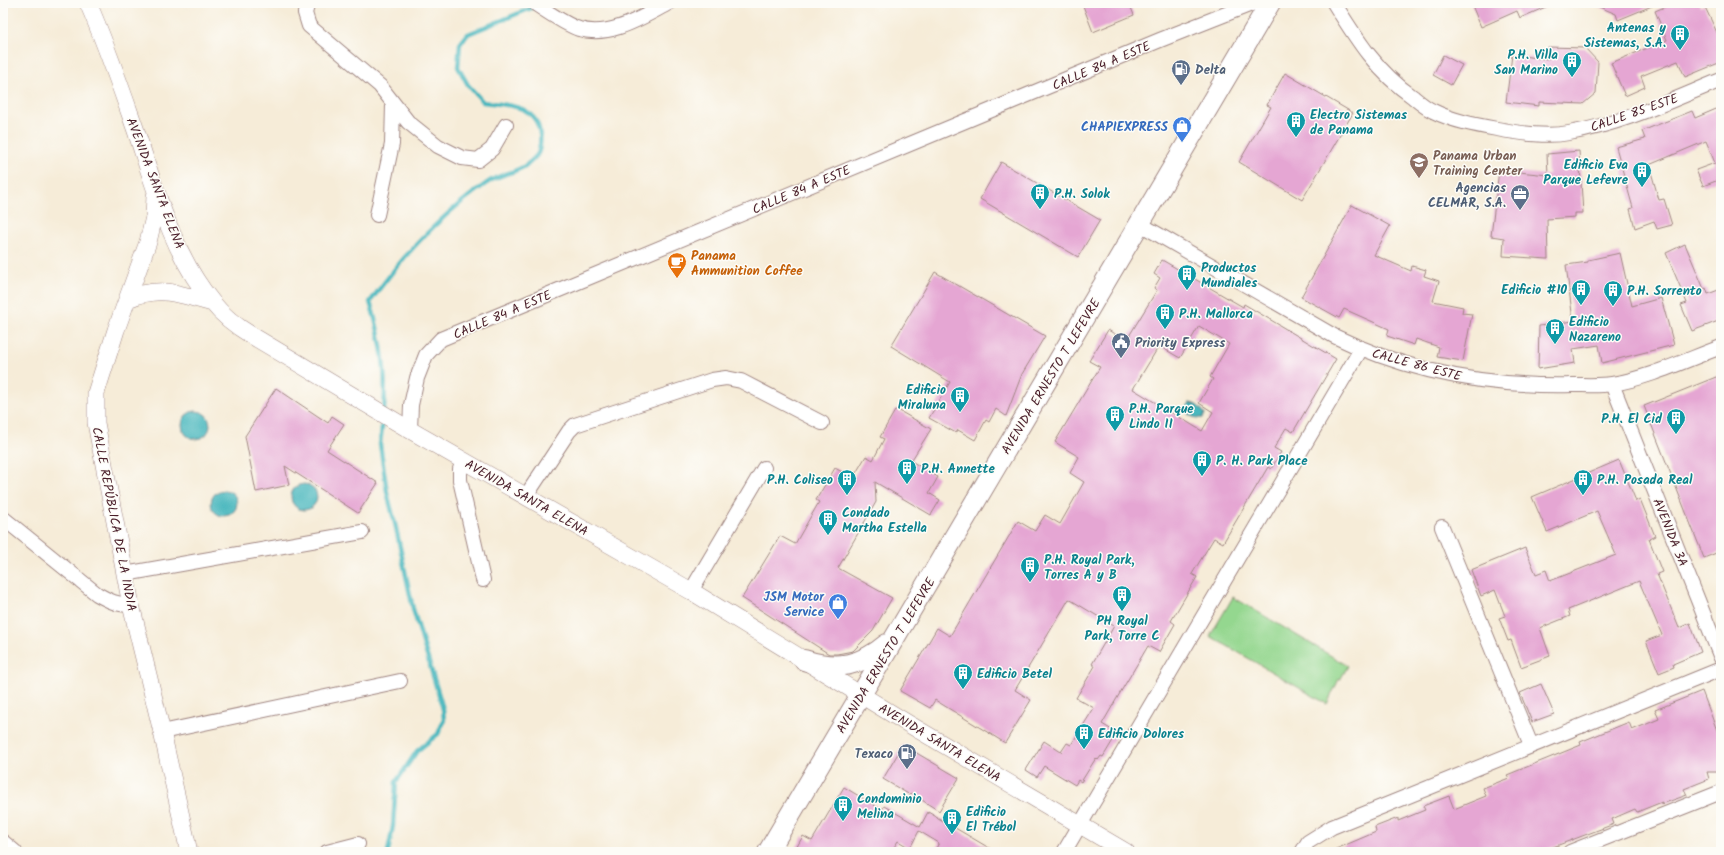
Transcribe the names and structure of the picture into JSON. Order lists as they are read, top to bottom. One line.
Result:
{"streets":{"main road":["AVENIDA ERNESTO T LEFEVRE"],"street":["CALLE 84 A ESTE","CALLE 85 ESTE","AVENIDA SANTA ELENA","CALLE 86 ESTE","CALLE REPÚBLICA DE LA INDIA","AVENIDA 3A"]},"crossings":[["CALLE 84 A ESTE","AVENIDA SANTA ELENA"],["AVENIDA SANTA ELENA","AVENIDA ERNESTO T LEFEVRE"],["AVENIDA SANTA ELENA","CALLE REPÚBLICA DE LA INDIA"],["CALLE 86 ESTE","AVENIDA ERNESTO T LEFEVRE"],["CALLE 86 ESTE","AVENIDA 3A"]],"places":{"building":["Antenas y Sistemas, S.A.","P.H. Villa San Marino","Electro Sistemas de Panama","Edificio Eva Parque Lefevre","P.H. Solok","Productos Mundiales","Edificio #10","P.H. Sorrento","P.H. Mallorca","Edificio Nazareno","Edificio Miraluna","P.H. Parque Lindo II","P.H. El Cid","P. H. Park Place","P.H. Annette","P.H. Coliseo","P.H. Posada Real","Condado Martha Estella","P.H. Royal Park, Torres A y B","PH Royal Park, Torre C","Edificio Betel","Edificio Dolores","Condominio Melina","Edificio El Trébol"],"fuel station":["Delta","Texaco"],"shop":["CHAPIEXPRESS","JSM Motor Service"],"school or university":["Panama Urban Training Center"],"office":["Agencias CELMAR, S.A."],"cafe":["Panama Ammunition Coffee"],"public building":["Priority Express"]}}
